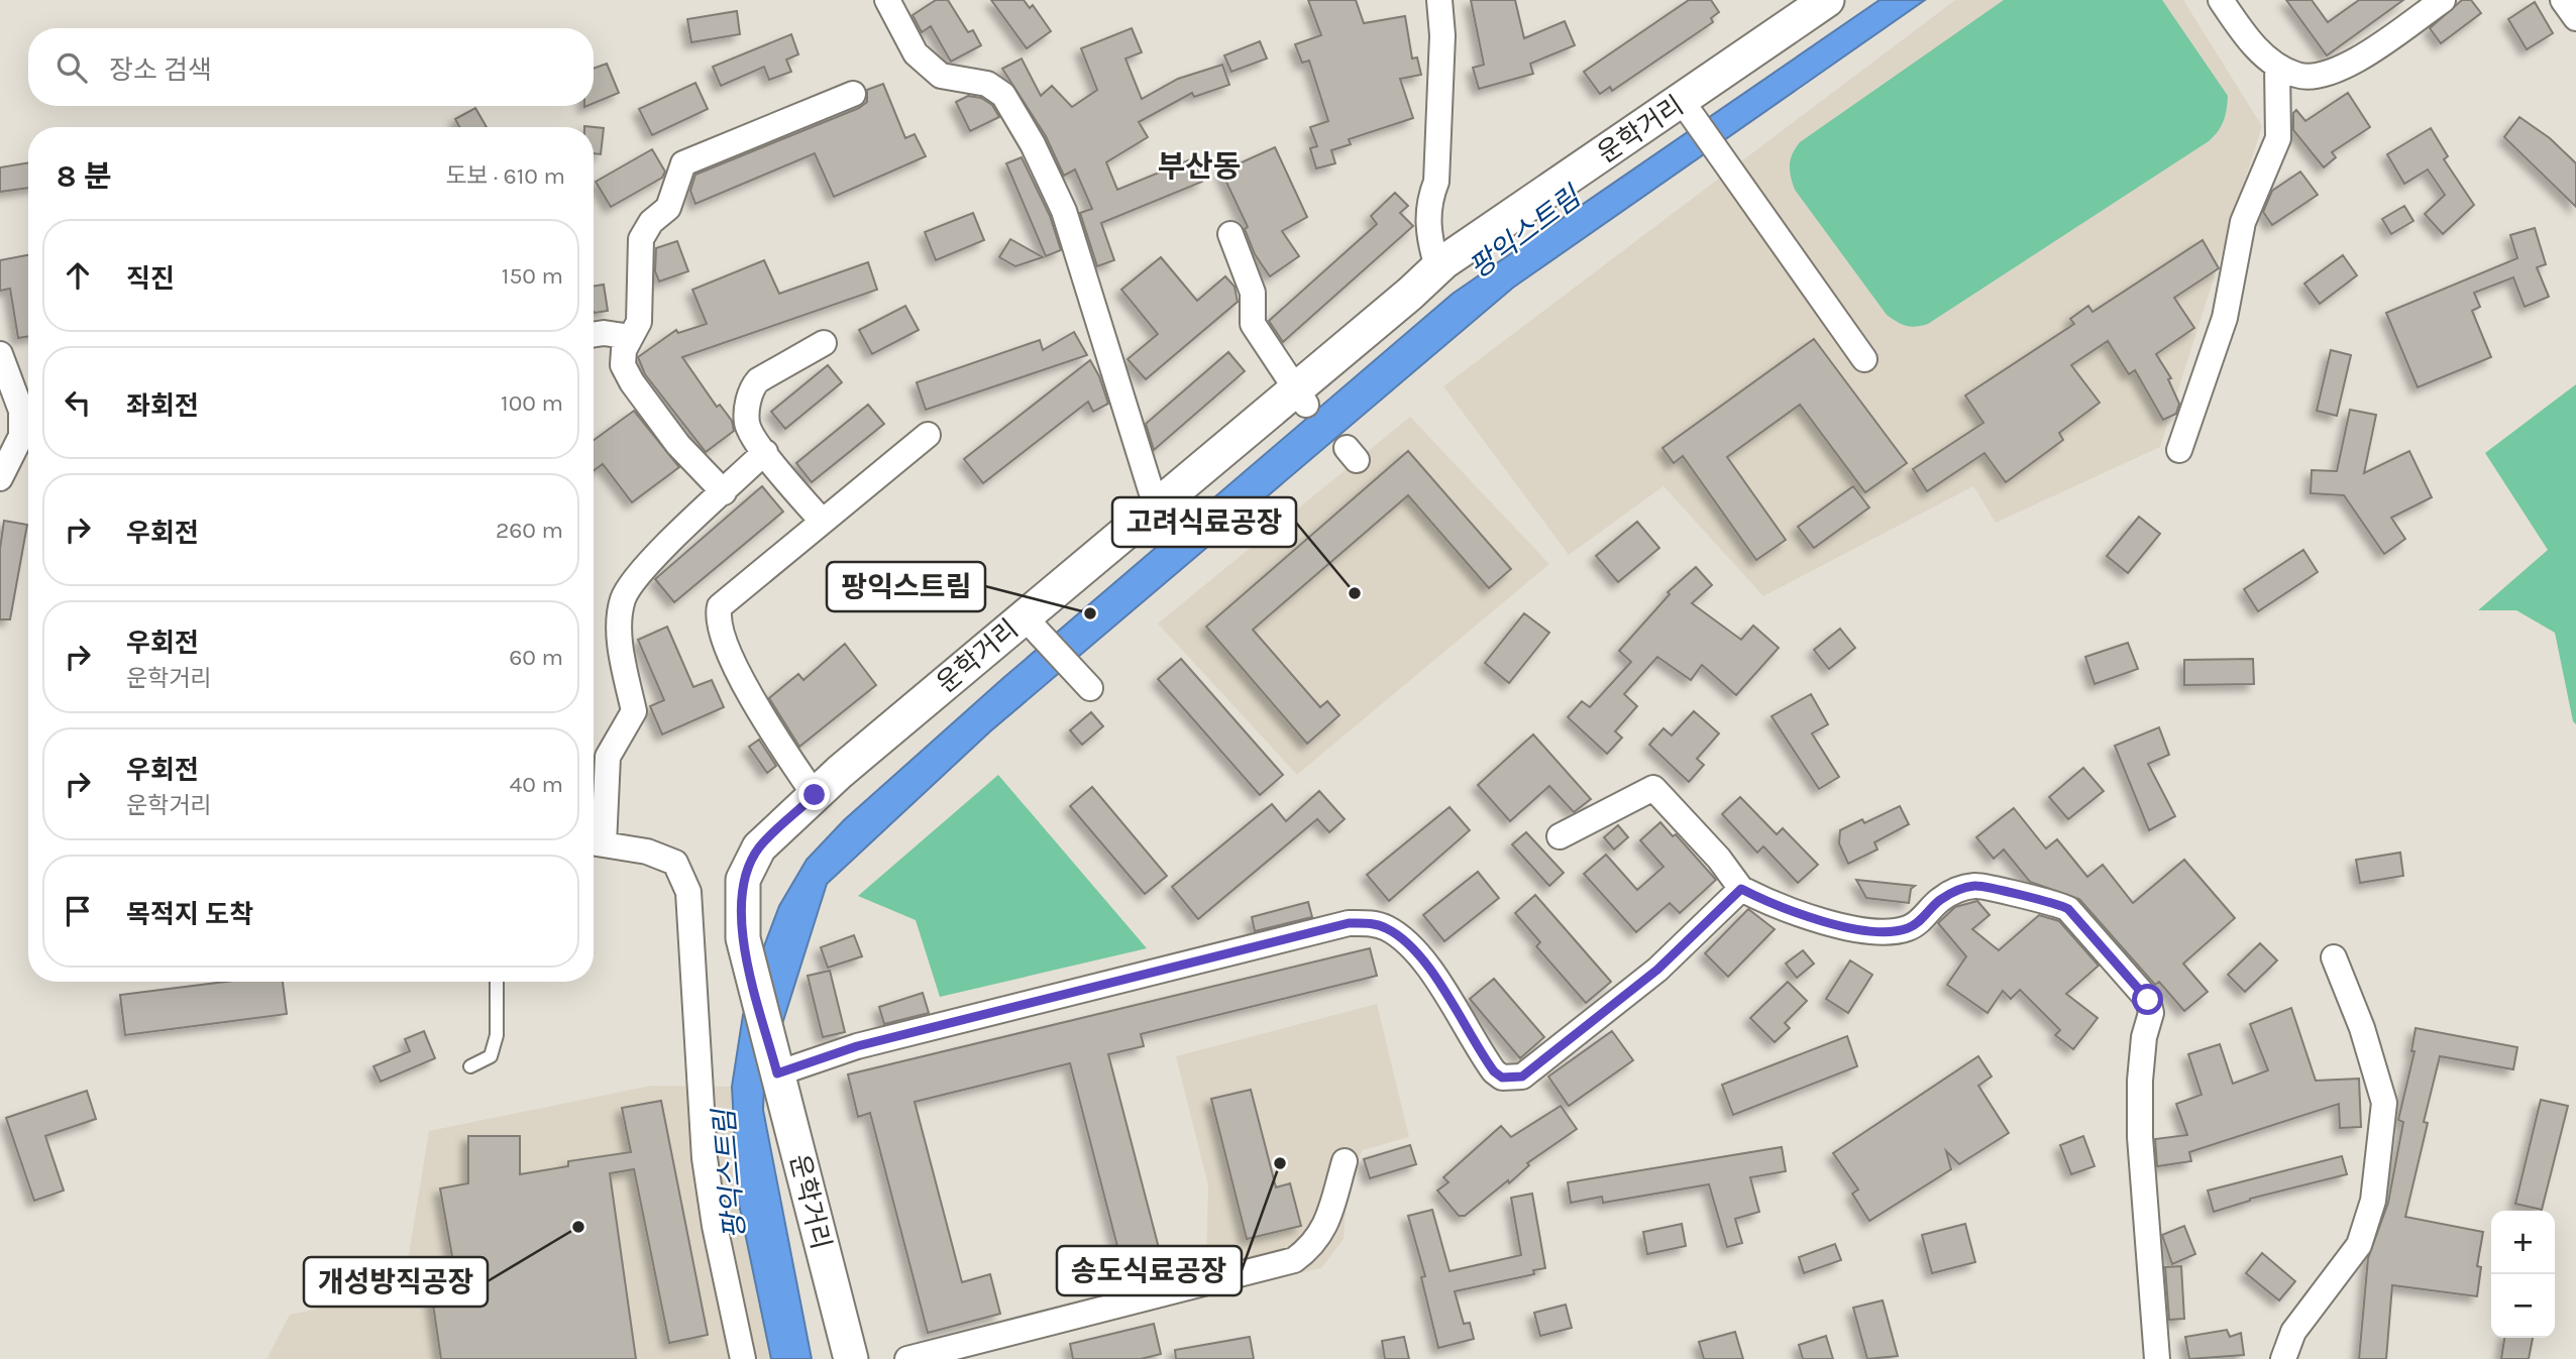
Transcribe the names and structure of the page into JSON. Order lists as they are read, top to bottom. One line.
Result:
{"streets":{"main road":["운학거리"]},"districts":["부산동"],"water":["팡익스트림"],"places":["고려식료공장","팡익스트림","송도식료공장","개성방직공장"],"page":{"search":"장소 검색","heading":["8 분","도보 · 610 m"],"list":[["직진","150 m"],["좌회전","100 m"],["우회전","260 m"],["우회전","운학거리","60 m"],["우회전","운학거리","40 m"],"목적지 도착"],"map_buttons":["+","−"]}}
